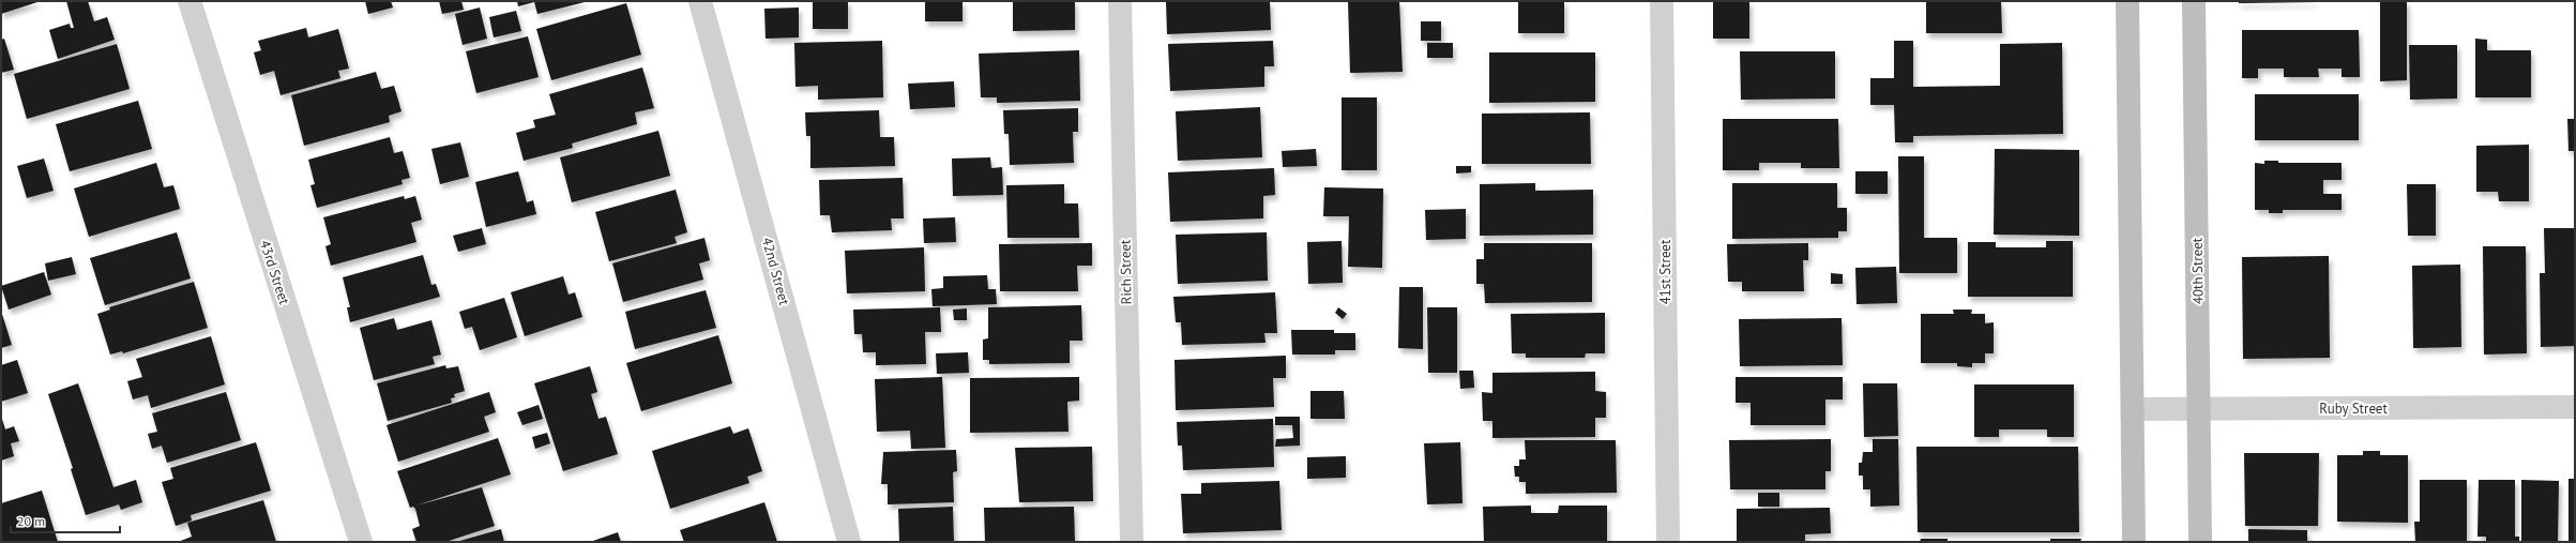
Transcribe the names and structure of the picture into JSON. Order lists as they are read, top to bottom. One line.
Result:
{"streets":{"main road":["40th Street"],"street":["42nd Street","43rd Street","Rich Street","41st Street","Ruby Street"]},"crossings":[["40th Street","Ruby Street"]],"scale_bar":"20 m"}
